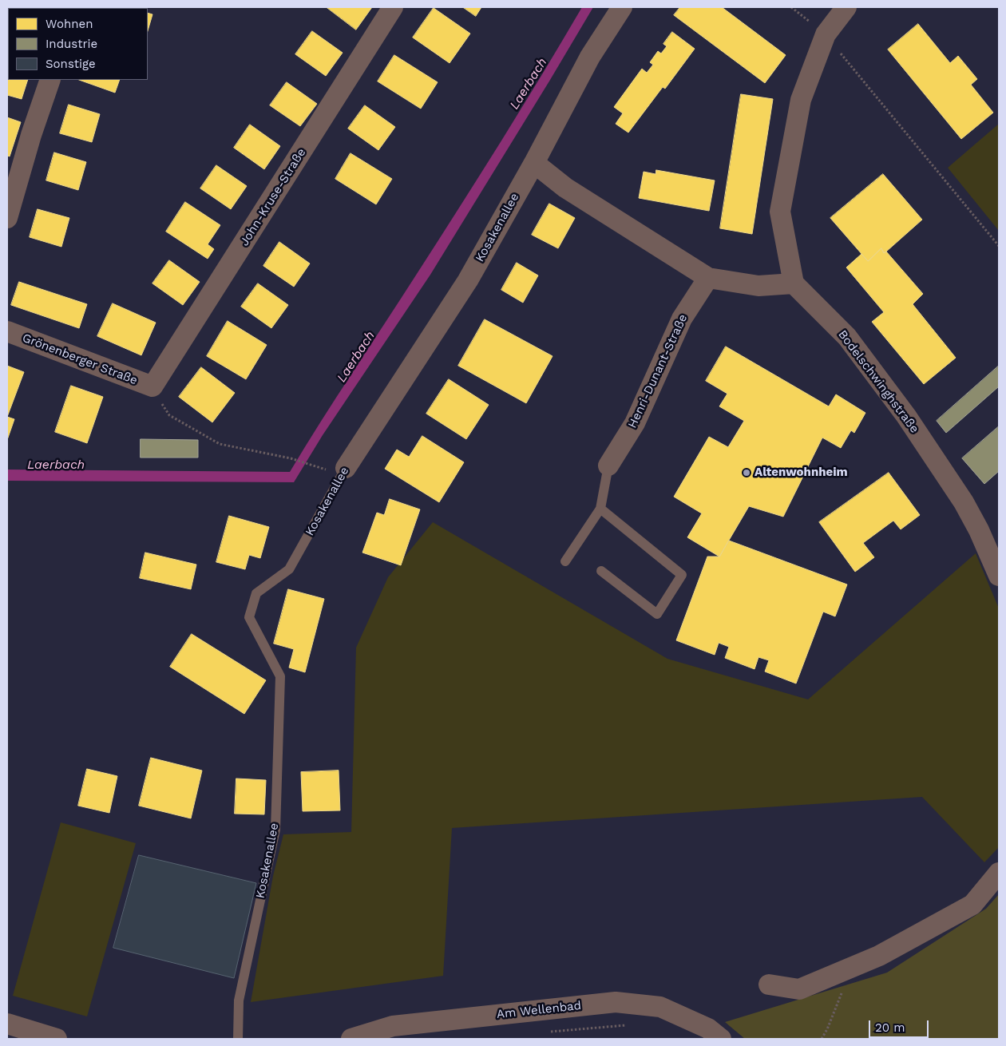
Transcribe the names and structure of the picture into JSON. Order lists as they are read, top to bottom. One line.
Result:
{"streets":{"street":["John-Kruse-Straße","Kosakenallee","Grönenberger Straße","Henri-Dunant-Straße","Bodelschwinghstraße","Am Wellenbad"]},"crossings":[["John-Kruse-Straße","Grönenberger Straße"]],"water":["Laerbach"],"places":["Altenwohnheim"],"legend":["Wohnen","Industrie","Sonstige"],"scale_bar":"20 m"}
